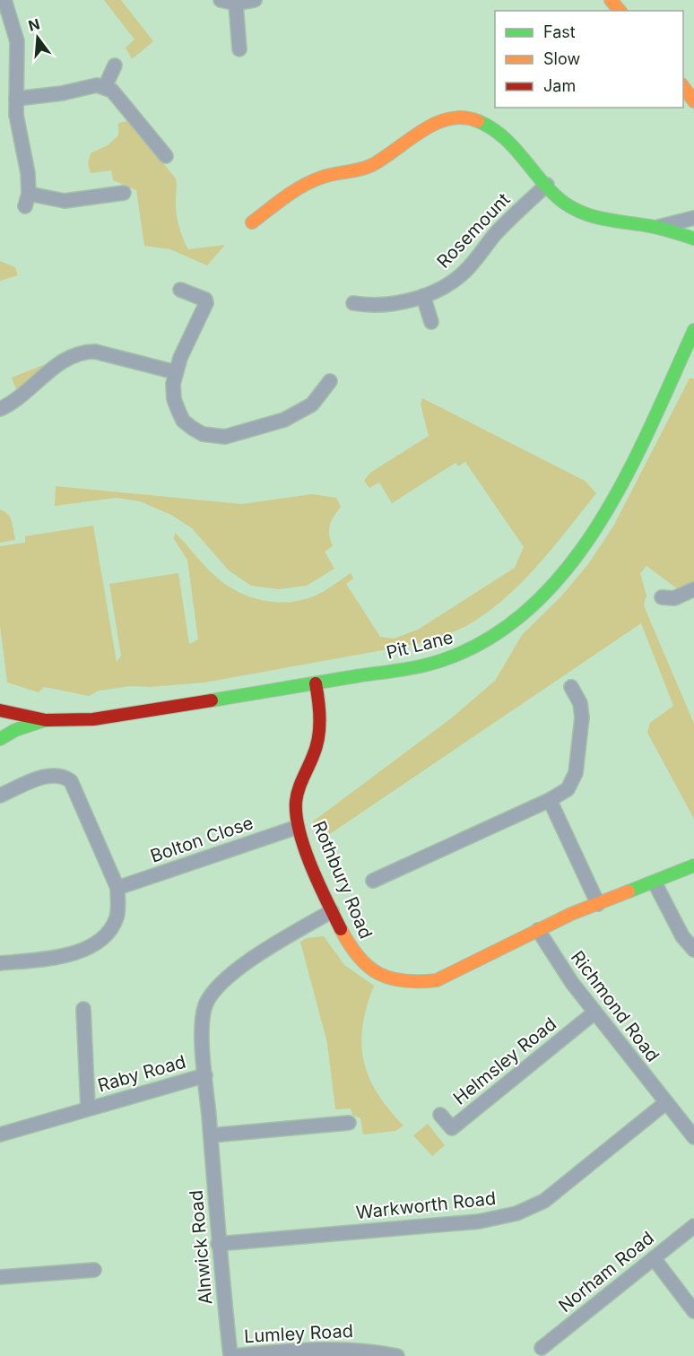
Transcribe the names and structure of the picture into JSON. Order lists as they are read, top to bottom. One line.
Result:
{"streets":{"street":["Rosemount","Pit Lane","Bolton Close","Rothbury Road","Richmond Road","Helmsley Road","Raby Road","Warkworth Road","Alnwick Road","Norham Road","Lumley Road"]},"crossings":[["Pit Lane","Rothbury Road"],["Bolton Close","Rothbury Road"],["Rothbury Road","Richmond Road"],["Rothbury Road","Alnwick Road"],["Richmond Road","Helmsley Road"],["Richmond Road","Warkworth Road"],["Raby Road","Alnwick Road"],["Warkworth Road","Alnwick Road"],["Alnwick Road","Lumley Road"]],"legend":["Fast","Slow","Jam"],"north":"top"}
